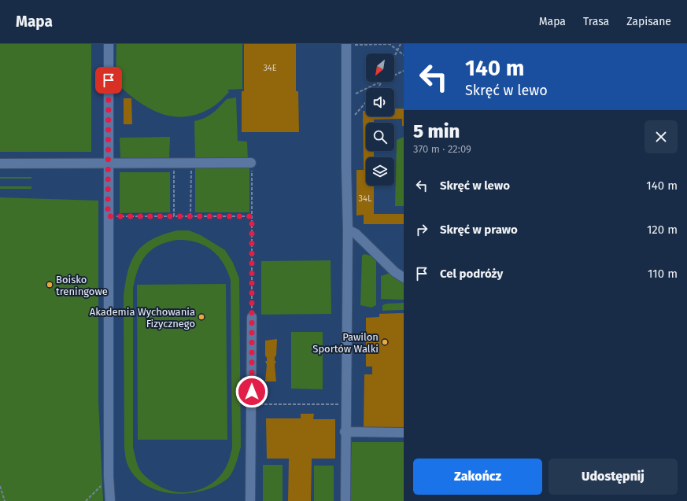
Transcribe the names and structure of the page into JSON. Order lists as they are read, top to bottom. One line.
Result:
{"places":["Boisko treningowe","Akademia Wychowania Fizycznego","Pawilon Sportów Walki"],"house_numbers":["34E","34L"],"north":"bottom left","page":{"header":"Mapa","nav":["Mapa","Trasa","Zapisane"],"turn":["140 m","Skręć w lewo"],"heading":["5 min","370 m · 22:09"],"list":[{"name":"Skręć w lewo","value":"140 m"},{"name":"Skręć w prawo","value":"120 m"},{"name":"Cel podróży","value":"110 m"}],"buttons":["Zakończ","Udostępnij"]}}
